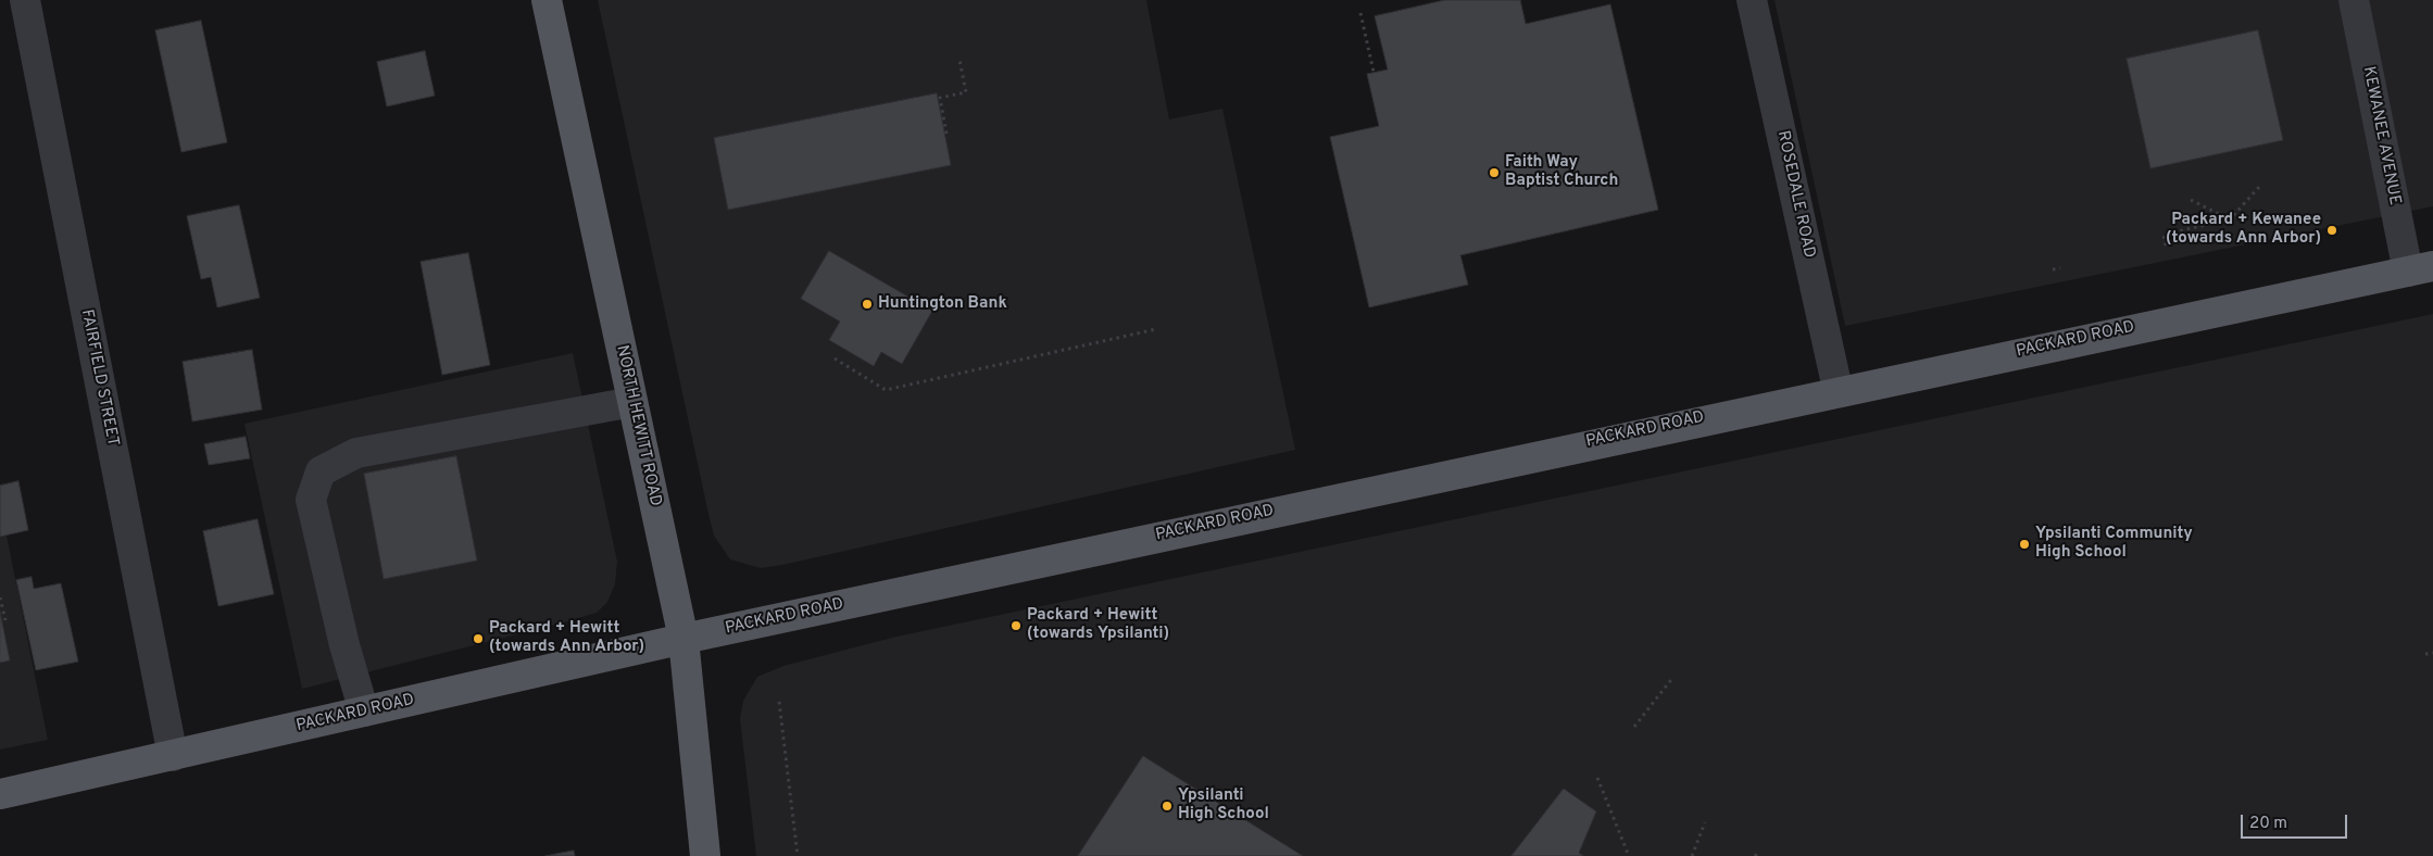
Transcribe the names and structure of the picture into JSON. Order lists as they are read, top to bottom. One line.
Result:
{"streets":{"main road":["PACKARD ROAD","NORTH HEWITT ROAD"],"street":["KEWANEE AVENUE","ROSEDALE ROAD","FAIRFIELD STREET"]},"crossings":[["KEWANEE AVENUE","PACKARD ROAD"],["ROSEDALE ROAD","PACKARD ROAD"],["PACKARD ROAD","FAIRFIELD STREET"],["PACKARD ROAD","NORTH HEWITT ROAD"]],"places":["Faith Way Baptist Church","Packard + Kewanee (towards Ann Arbor)","Huntington Bank","Ypsilanti Community High School","Packard + Hewitt (towards Ypsilanti)","Packard + Hewitt (towards Ann Arbor)","Ypsilanti High School"],"scale_bar":"20 m"}
